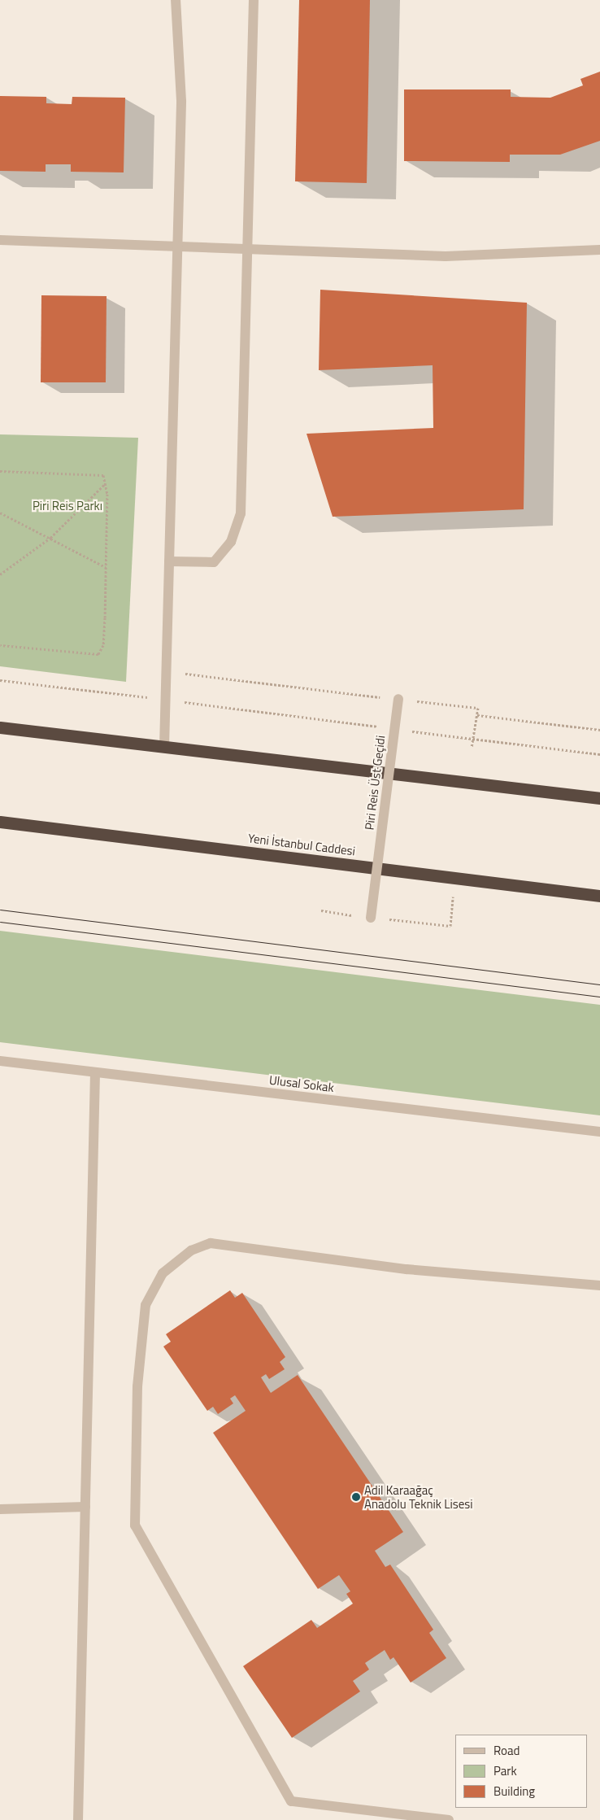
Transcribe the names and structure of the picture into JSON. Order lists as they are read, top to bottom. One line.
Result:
{"streets":{"highway":["Yeni İstanbul Caddesi"],"street":["Piri Reis Üst Geçidi","Ulusal Sokak"]},"parks":["Piri Reis Parkı"],"places":["Adil Karaağaç Anadolu Teknik Lisesi"],"legend":["Road","Park","Building"]}
